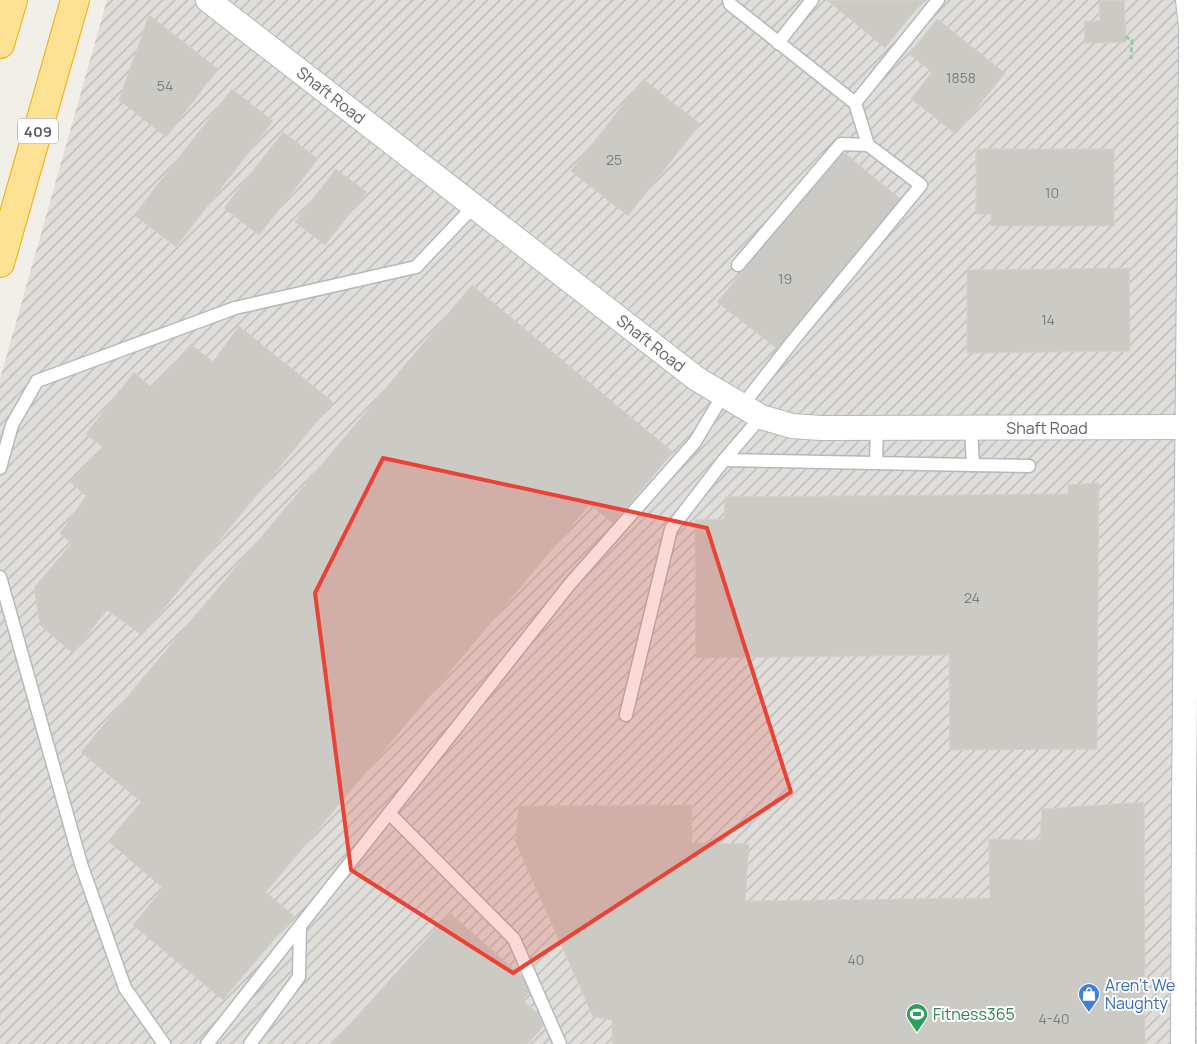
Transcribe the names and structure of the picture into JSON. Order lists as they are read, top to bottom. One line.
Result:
{"streets":{"highway":["409"],"street":["Shaft Road"]},"places":{"shop":["Aren’t We Naughty"],"sports":["Fitness365"]},"house_numbers":["1858","54","25","10","19","14","24","40","4-40"]}
